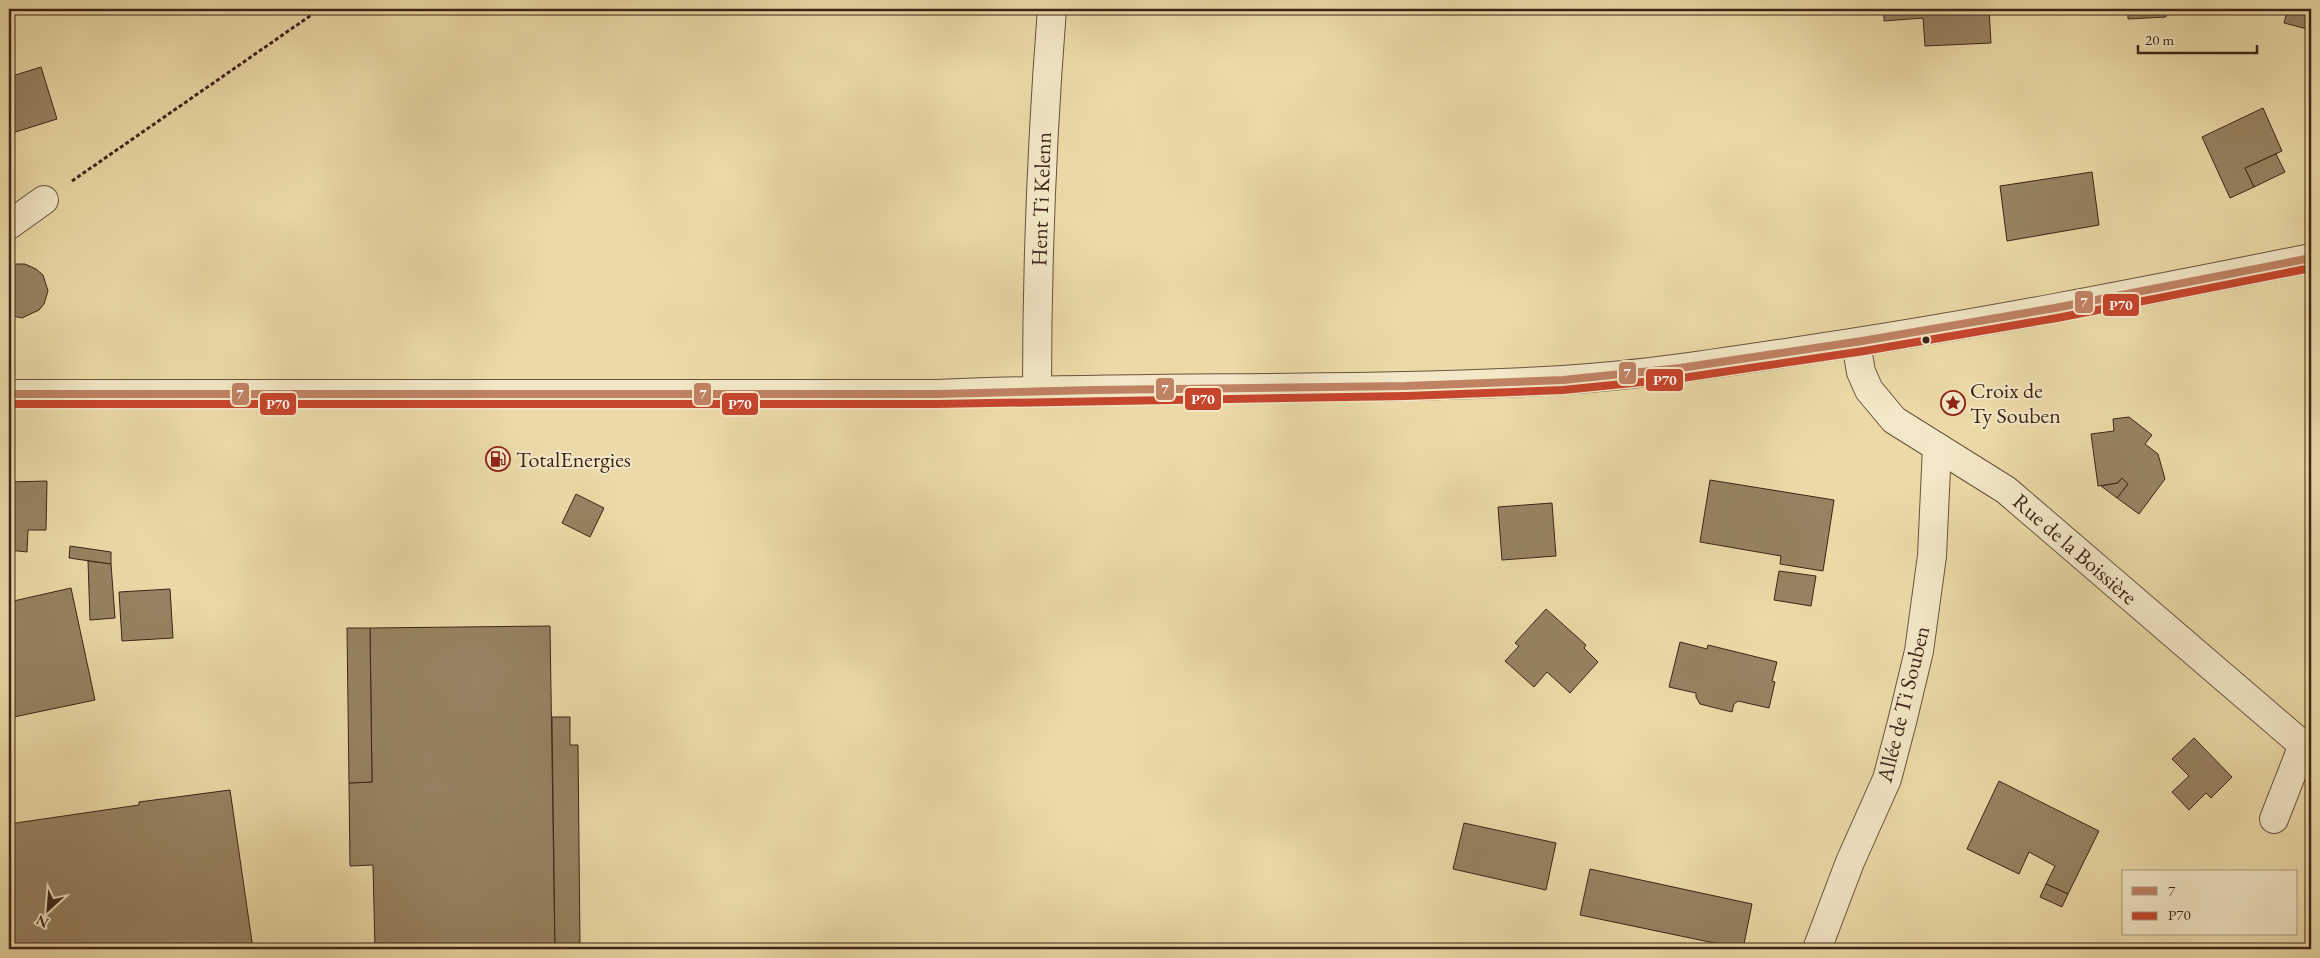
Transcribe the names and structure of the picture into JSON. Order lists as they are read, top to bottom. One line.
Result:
{"streets":{"street":["Hent Ti Kelenn","Rue de la Boissière","Allée de Ti Souben"]},"crossings":[["Rue de la Boissière","Allée de Ti Souben"]],"places":{"place":["Croix de Ty Souben"],"fuel station":["TotalEnergies"]},"lines":["transit line 7","transit line P70"],"legend":["7","P70"],"scale_bar":"20 m","north":"bottom left"}
